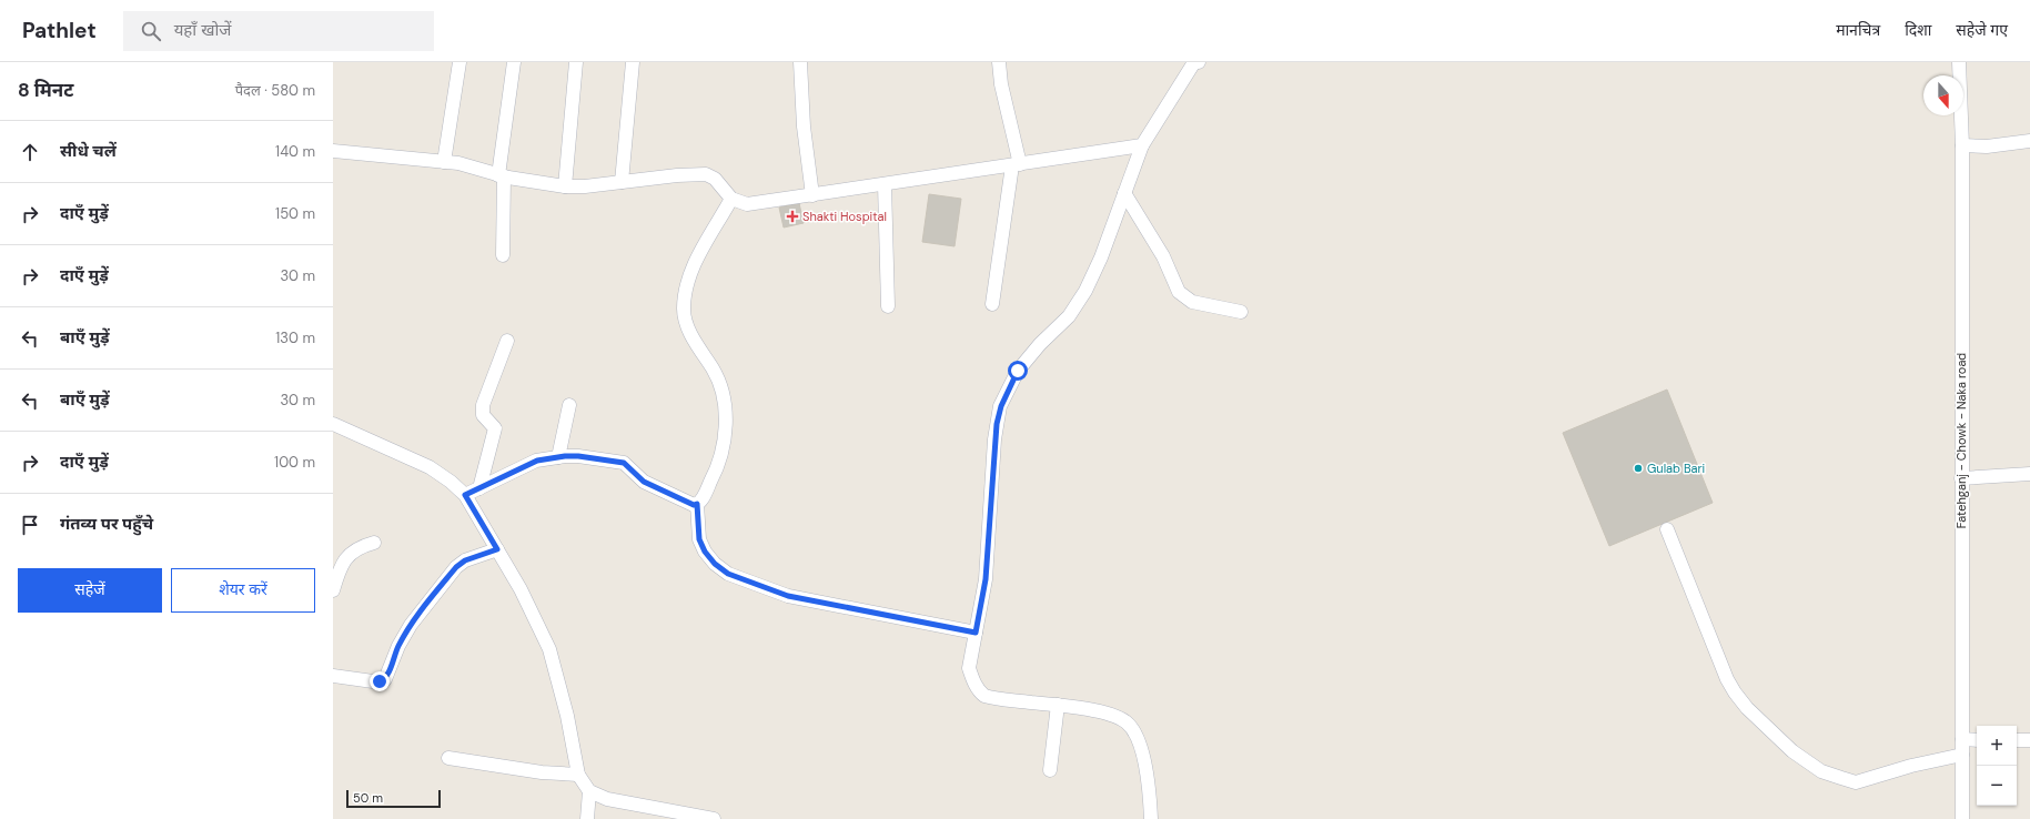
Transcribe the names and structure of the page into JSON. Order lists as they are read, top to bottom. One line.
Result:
{"streets":{"street":["Fatehganj - Chowk - Naka road"]},"places":{"health":["Shakti Hospital"],"other":["Gulab Bari"]},"scale_bar":"50 m","north":"bottom","page":{"header":"Pathlet","search":"यहाँ खोजें","nav":["मानचित्र","दिशा","सहेजे गए"],"heading":["8 मिनट","पैदल · 580 m"],"list":[["सीधे चलें","140 m"],["दाएँ मुड़ें","150 m"],["दाएँ मुड़ें","30 m"],["बाएँ मुड़ें","130 m"],["बाएँ मुड़ें","30 m"],["दाएँ मुड़ें","100 m"],"गंतव्य पर पहुँचे"],"buttons":["सहेजें","शेयर करें"],"map_buttons":["+","−"],"scale":"50 m"}}
